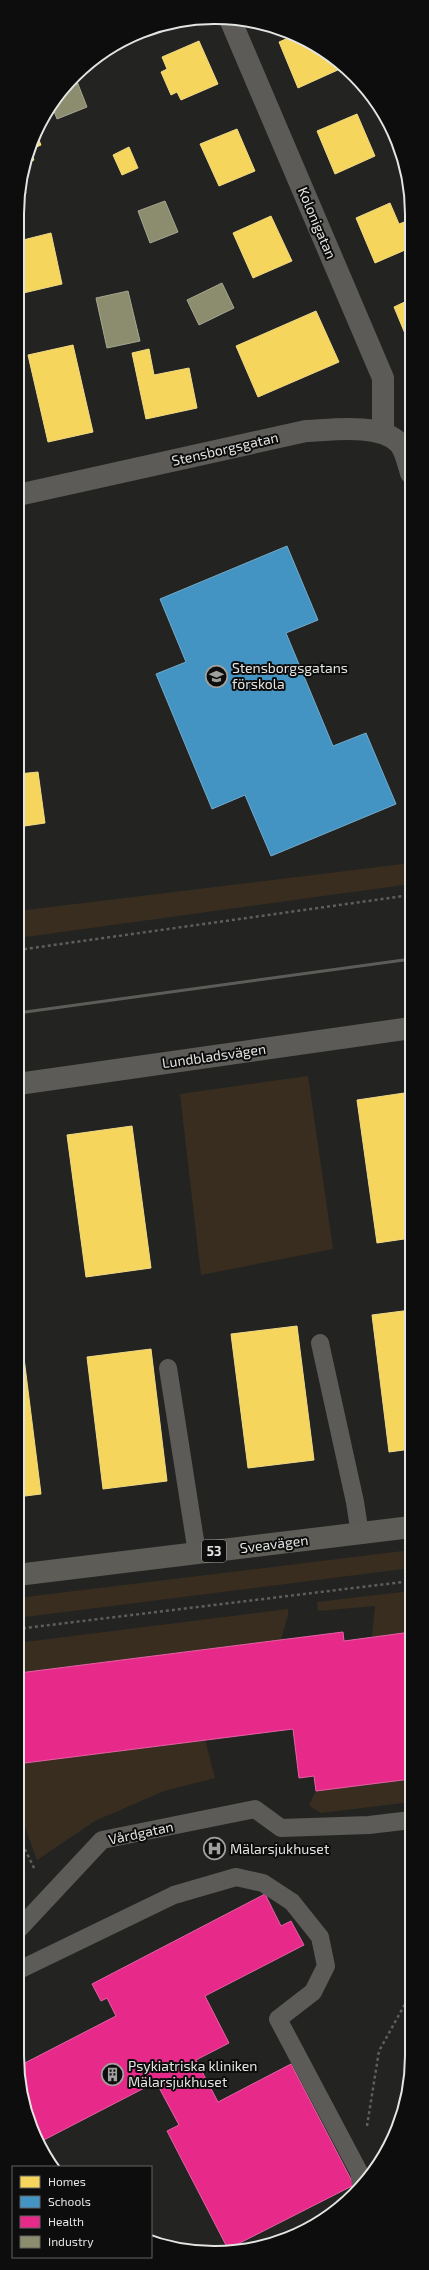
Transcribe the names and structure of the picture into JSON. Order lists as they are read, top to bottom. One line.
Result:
{"streets":{"main road":["Sveavägen","53"],"street":["Kolonigatan","Stensborgsgatan","Lundbladsvägen"],"lane":["Vårdgatan"]},"crossings":[["Kolonigatan","Stensborgsgatan"]],"places":{"school or university":["Stensborgsgatans förskola"],"hospital":["Mälarsjukhuset"],"building":["Psykiatriska kliniken Mälarsjukhuset"]},"legend":["Homes","Schools","Health","Industry"]}
